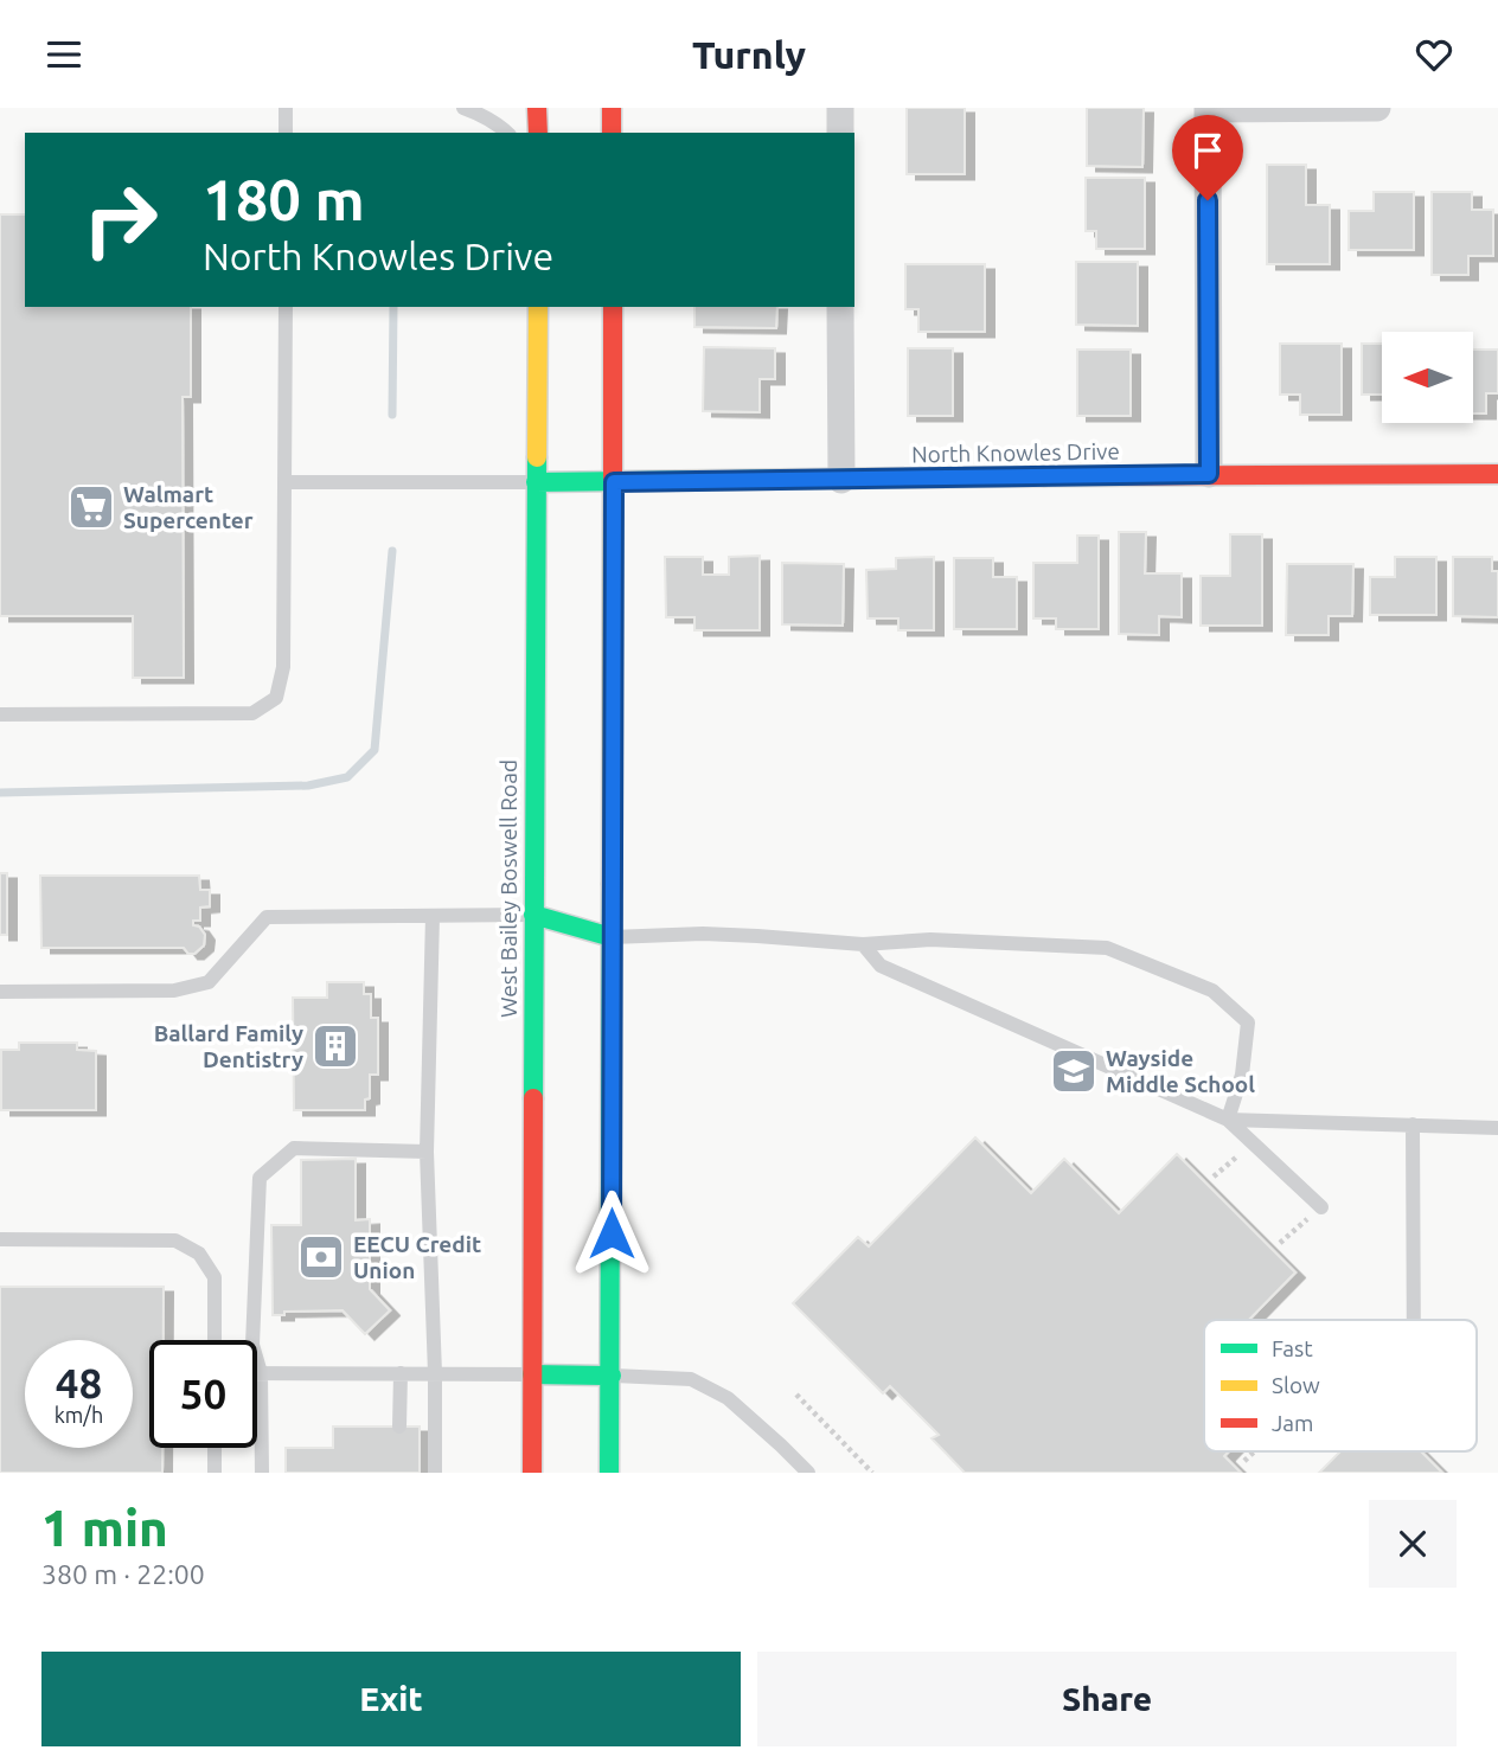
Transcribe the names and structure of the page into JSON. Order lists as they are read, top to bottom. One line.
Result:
{"streets":{"main road":["North Knowles Drive","West Bailey Boswell Road"]},"crossings":[["North Knowles Drive","West Bailey Boswell Road"]],"places":{"supermarket":["Walmart Supercenter"],"building":["Ballard Family Dentistry"],"school or university":["Wayside Middle School"],"bank":["EECU Credit Union"]},"legend":["Fast","Slow","Jam"],"north":"left","page":{"header":"Turnly","turn":["180 m","North Knowles Drive"],"speed":"48 km/h","limit":"50","heading":["1 min","380 m · 22:00"],"buttons":["Exit","Share"]}}
